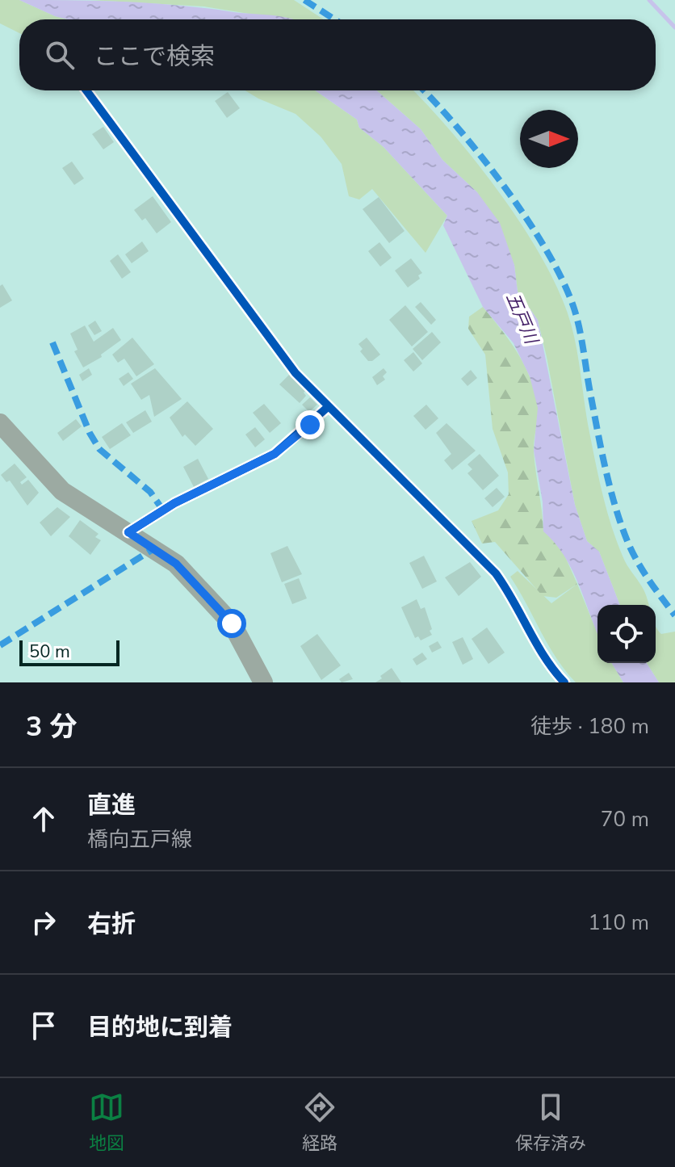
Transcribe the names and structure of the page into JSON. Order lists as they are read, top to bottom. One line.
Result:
{"water":["五戸川"],"scale_bar":"50 m","north":"right","page":{"search":"ここで検索","scale":"50 m","heading":["3 分","徒歩 · 180 m"],"list":[["直進","橋向五戸線","70 m"],["右折","110 m"],"目的地に到着"],"nav":["地図","経路","保存済み"]}}
